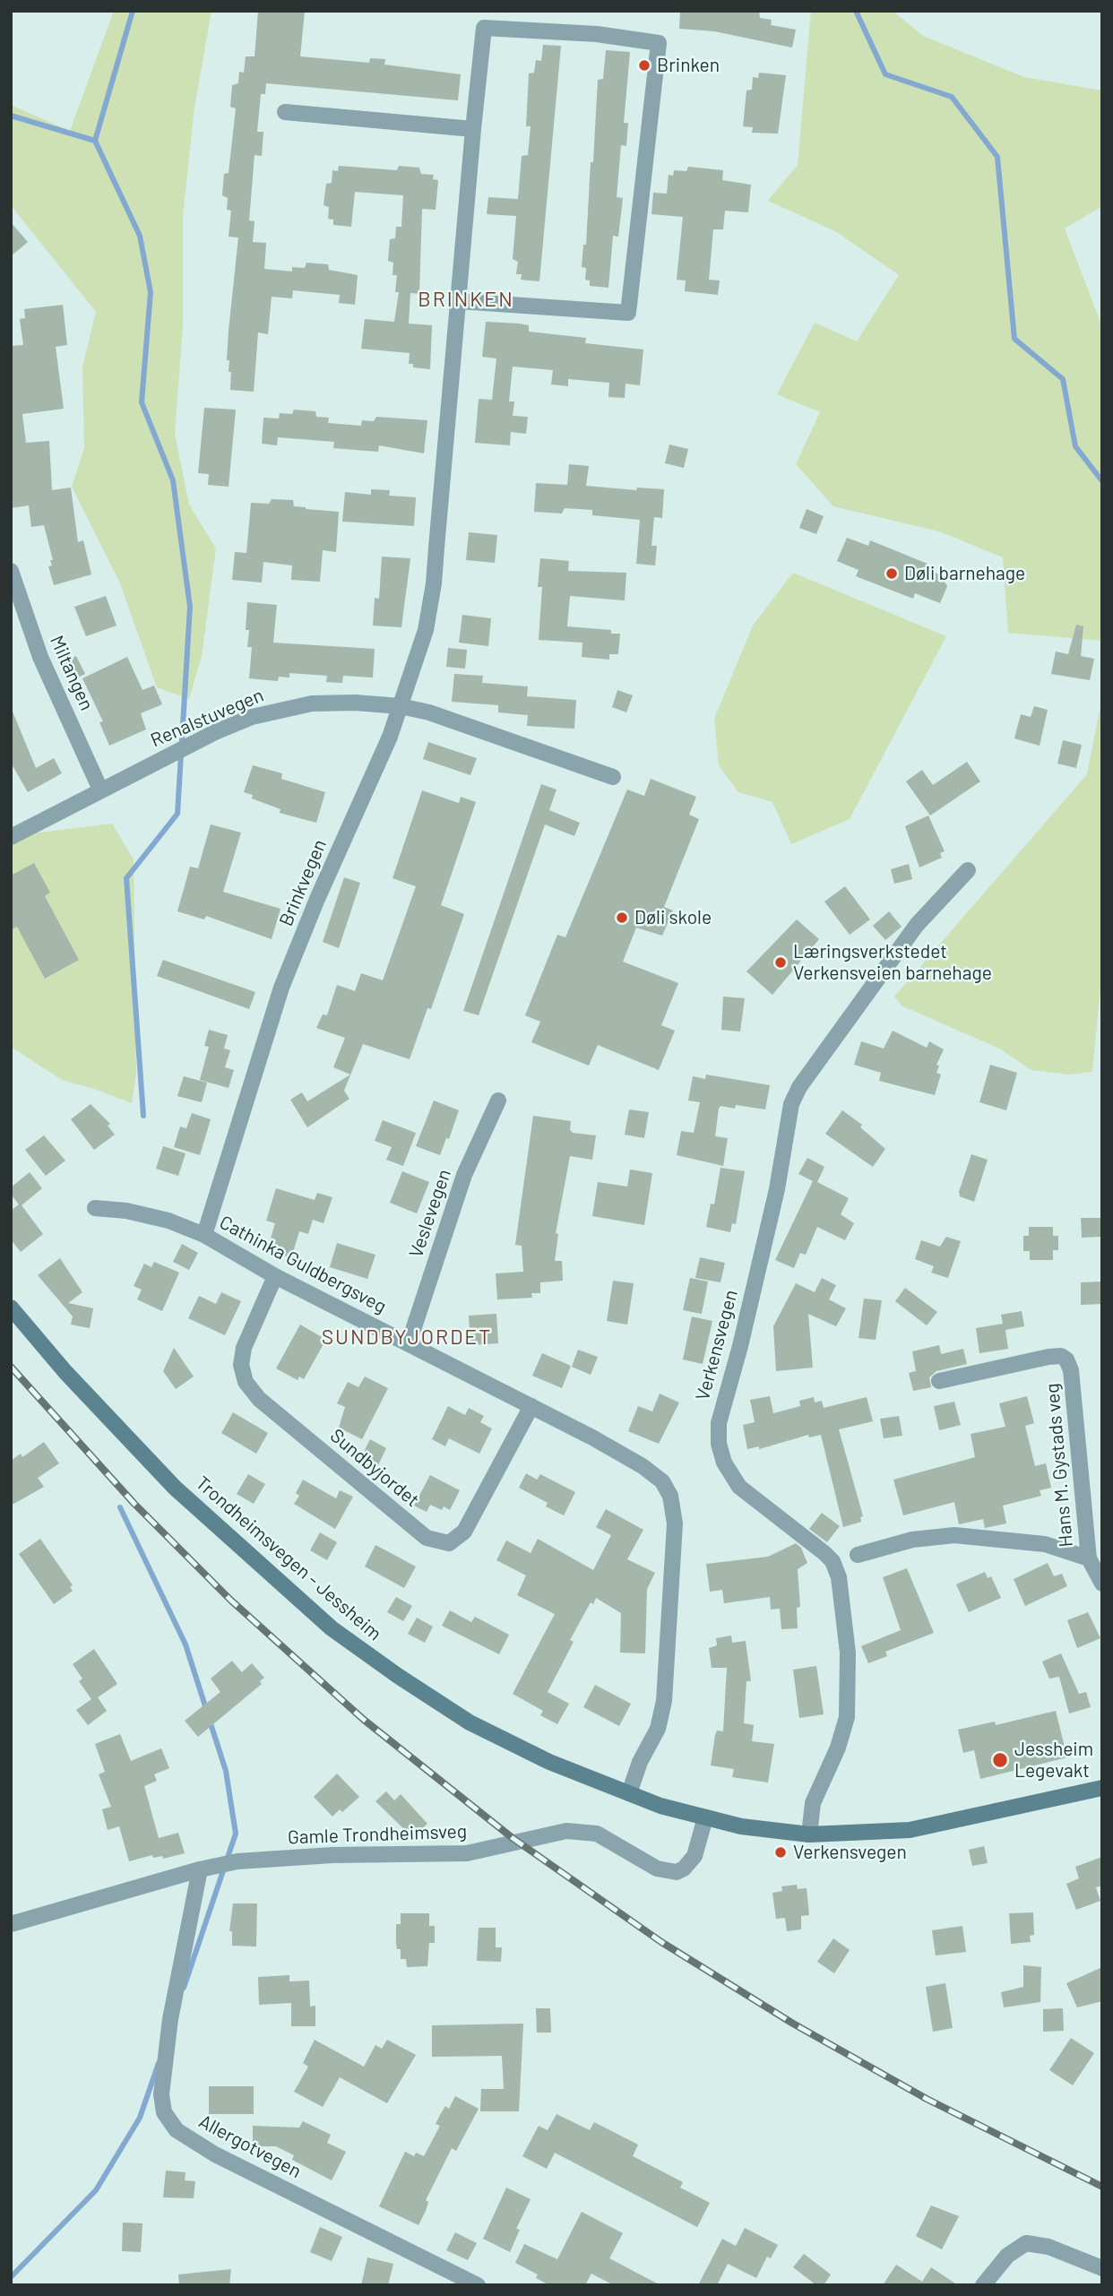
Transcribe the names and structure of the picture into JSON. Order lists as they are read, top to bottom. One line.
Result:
{"streets":{"main road":["Trondheimsvegen - Jessheim"],"street":["Miltangen","Renalstuvegen","Brinkvegen","Veslevegen","Cathinka Guldbergsveg","Verkensvegen","Hans M. Gystads veg","Sundbyjordet","Gamle Trondheimsveg","Allergotvegen"]},"crossings":[["Miltangen","Renalstuvegen"],["Renalstuvegen","Brinkvegen"],["Brinkvegen","Cathinka Guldbergsveg"],["Veslevegen","Cathinka Guldbergsveg"],["Cathinka Guldbergsveg","Sundbyjordet"],["Cathinka Guldbergsveg","Trondheimsvegen - Jessheim"],["Verkensvegen","Trondheimsvegen - Jessheim"],["Trondheimsvegen - Jessheim","Gamle Trondheimsveg"],["Gamle Trondheimsveg","Allergotvegen"]],"districts":["BRINKEN","SUNDBYJORDET"],"places":["Brinken","Døli barnehage","Døli skole","Læringsverkstedet Verkensveien barnehage","Jessheim Legevakt","Verkensvegen"]}
